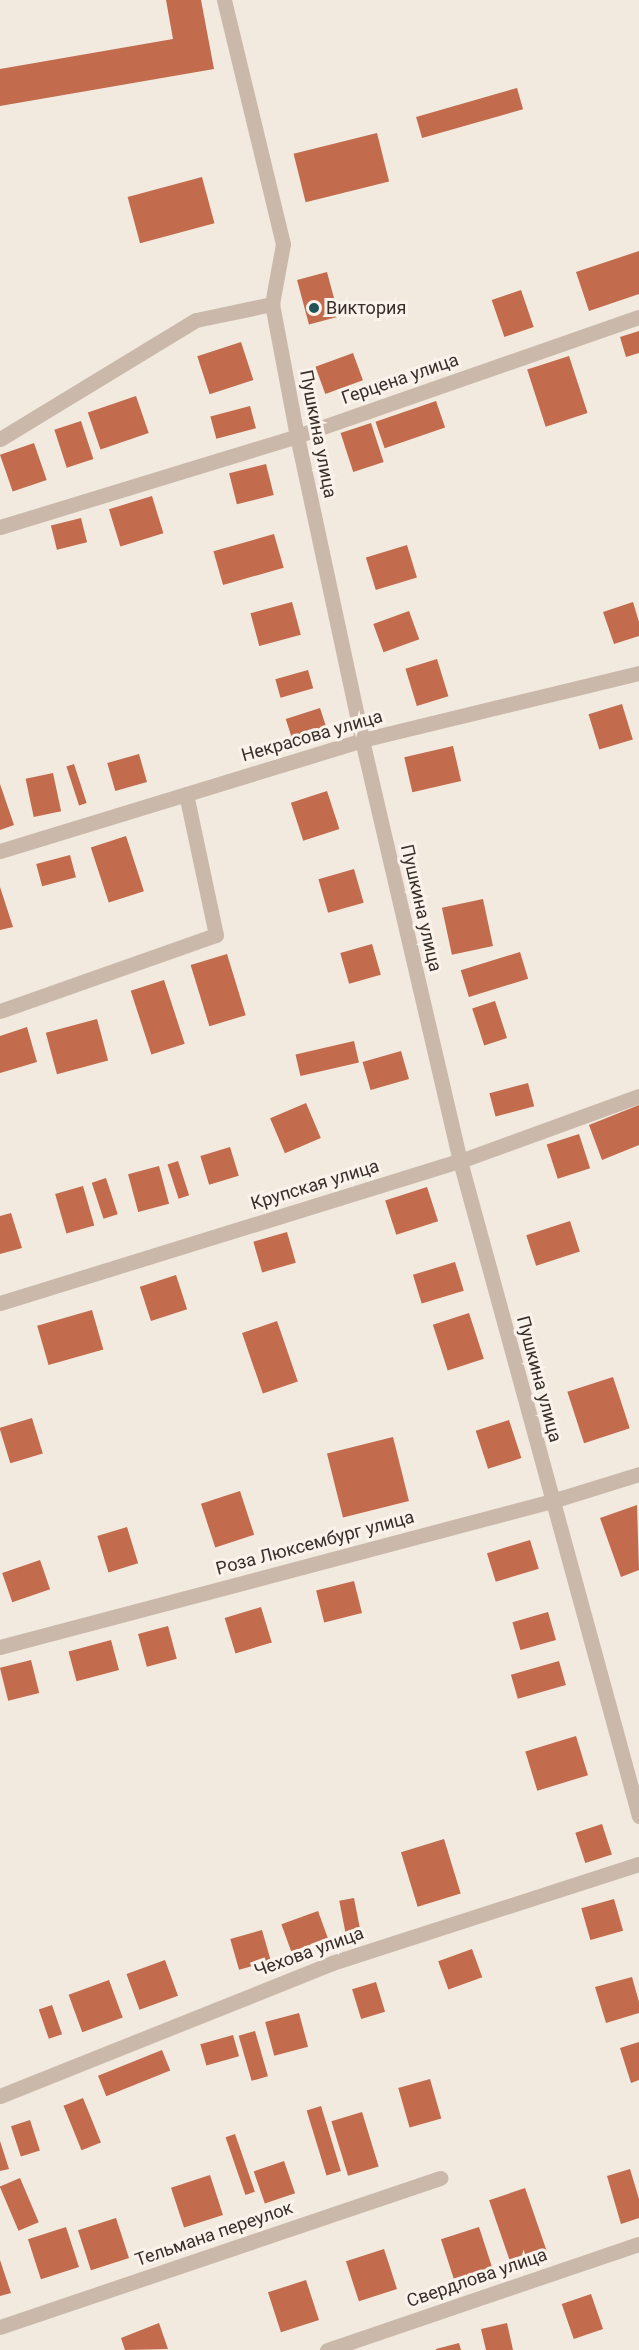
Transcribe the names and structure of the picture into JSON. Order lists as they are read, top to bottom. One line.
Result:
{"streets":{"street":["Герцена улица","Пушкина улица","Некрасова улица","Крупская улица","Роза Люксембург улица","Чехова улица","Тельмана переулок","Свердлова улица"]},"crossings":[["Герцена улица","Пушкина улица"],["Пушкина улица","Некрасова улица"],["Пушкина улица","Крупская улица"],["Пушкина улица","Роза Люксембург улица"]],"places":["Виктория"]}
